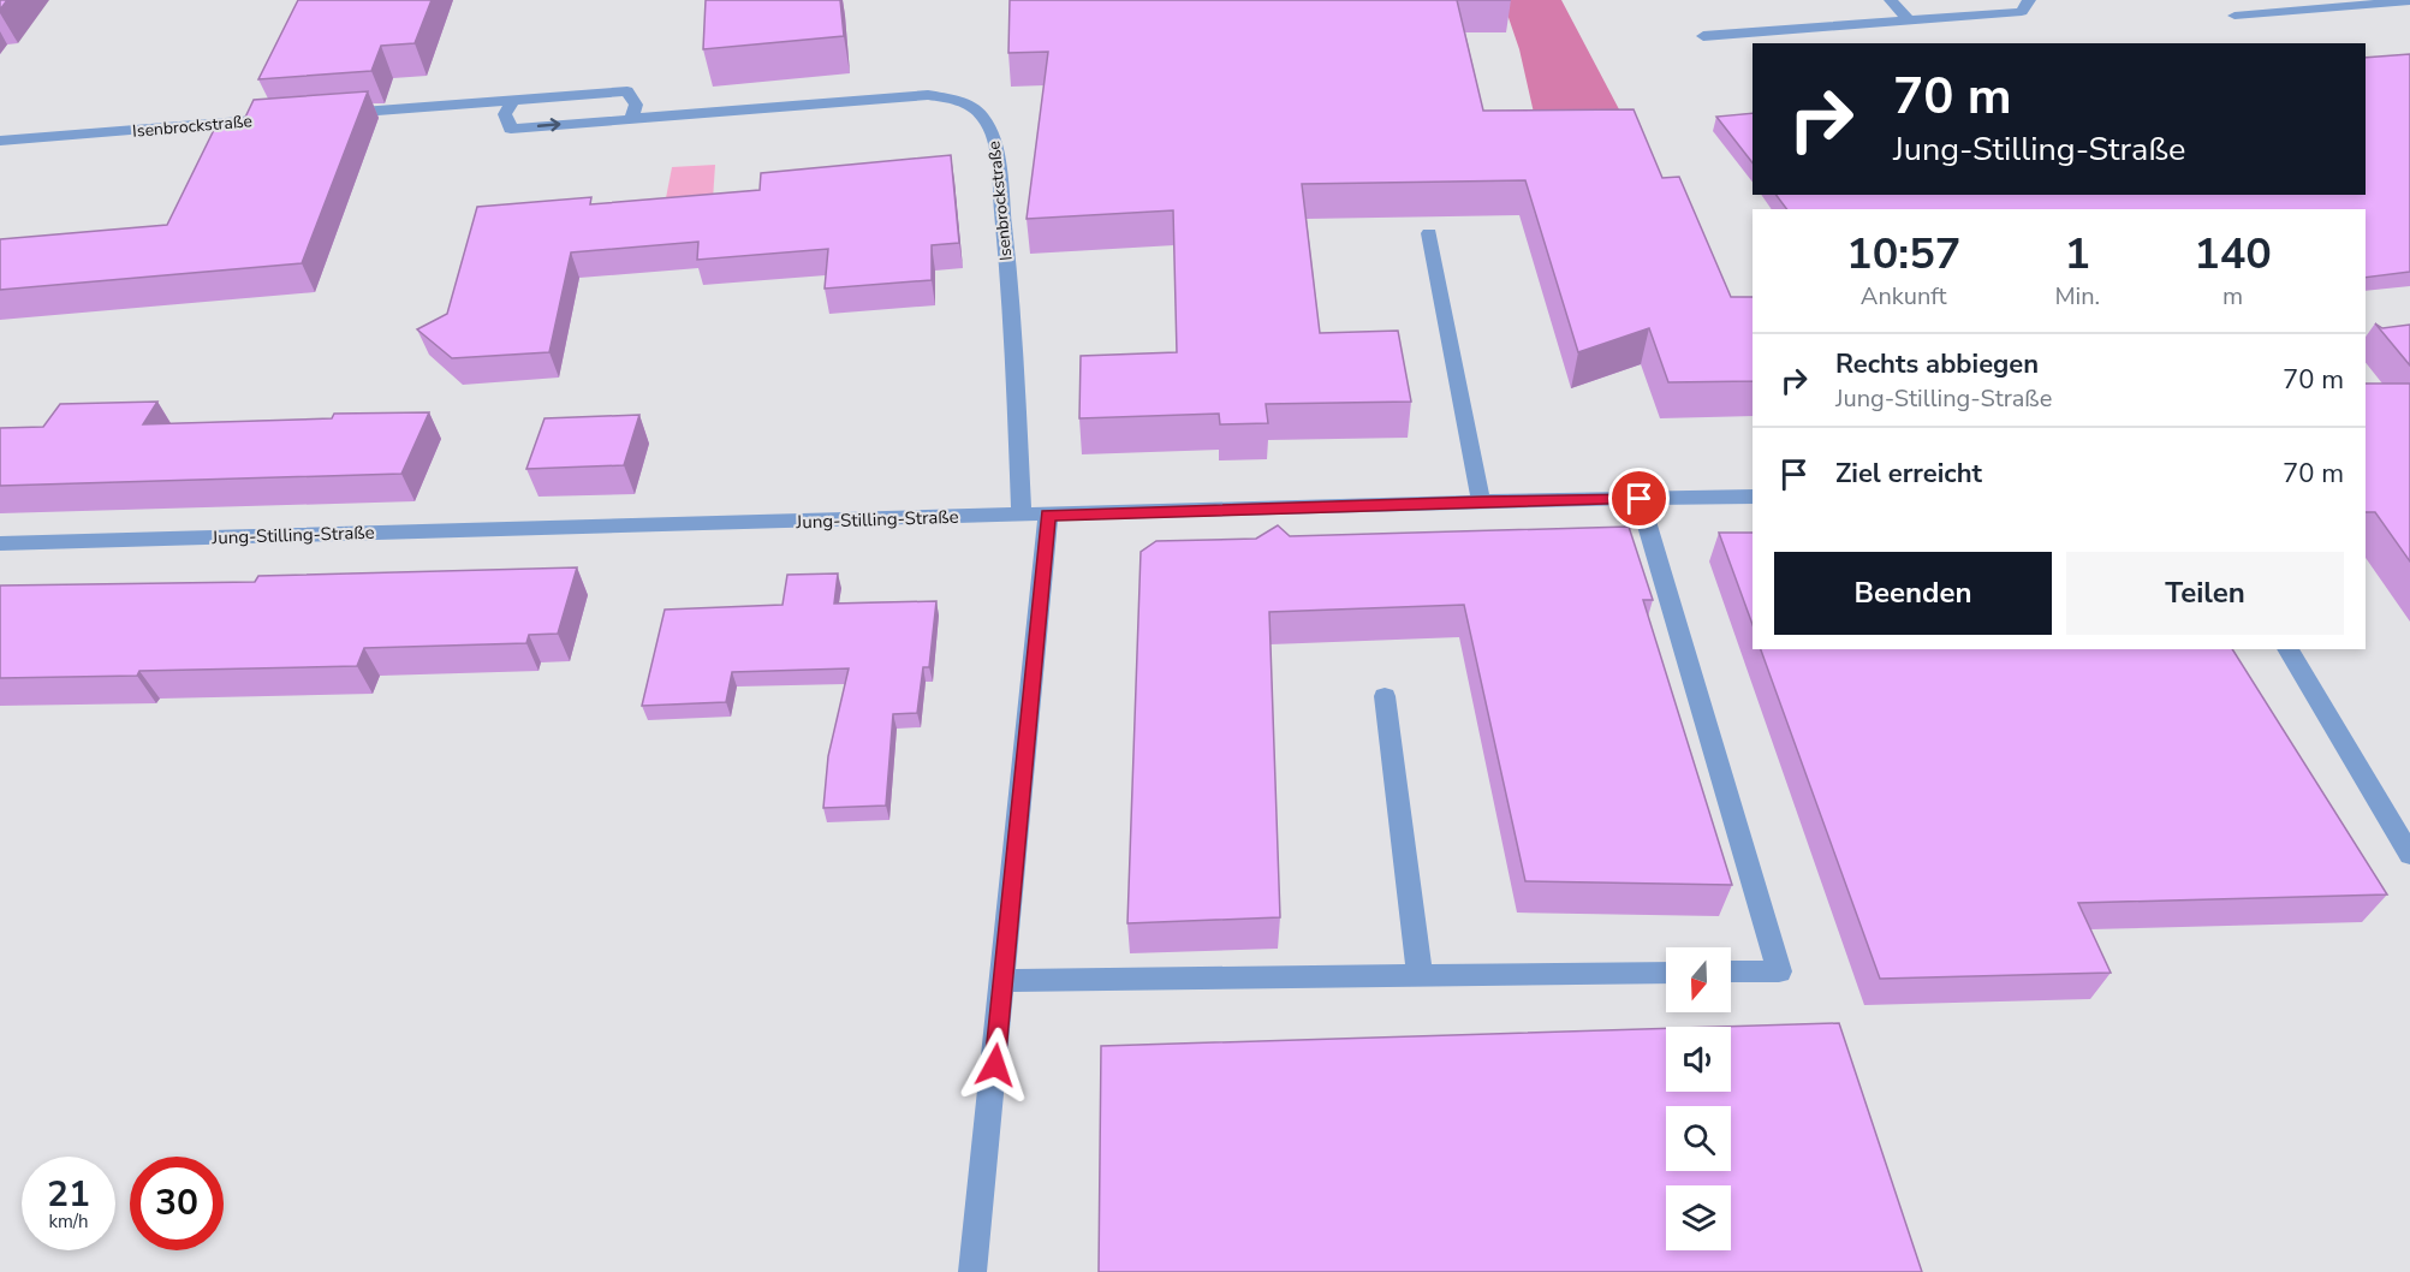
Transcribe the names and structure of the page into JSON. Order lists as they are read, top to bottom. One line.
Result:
{"streets":{"street":["Isenbrockstraße","Jung-Stilling-Straße"]},"crossings":[["Isenbrockstraße","Jung-Stilling-Straße"]],"north":"bottom","page":{"turn":["70 m","Jung-Stilling-Straße"],"eta":["10:57","Ankunft","1","Min.","140","m"],"list":[{"name":"Rechts abbiegen","note":"Jung-Stilling-Straße","value":"70 m"},{"name":"Ziel erreicht","value":"70 m"}],"buttons":["Beenden","Teilen"],"speed":"21 km/h","limit":"30"}}
